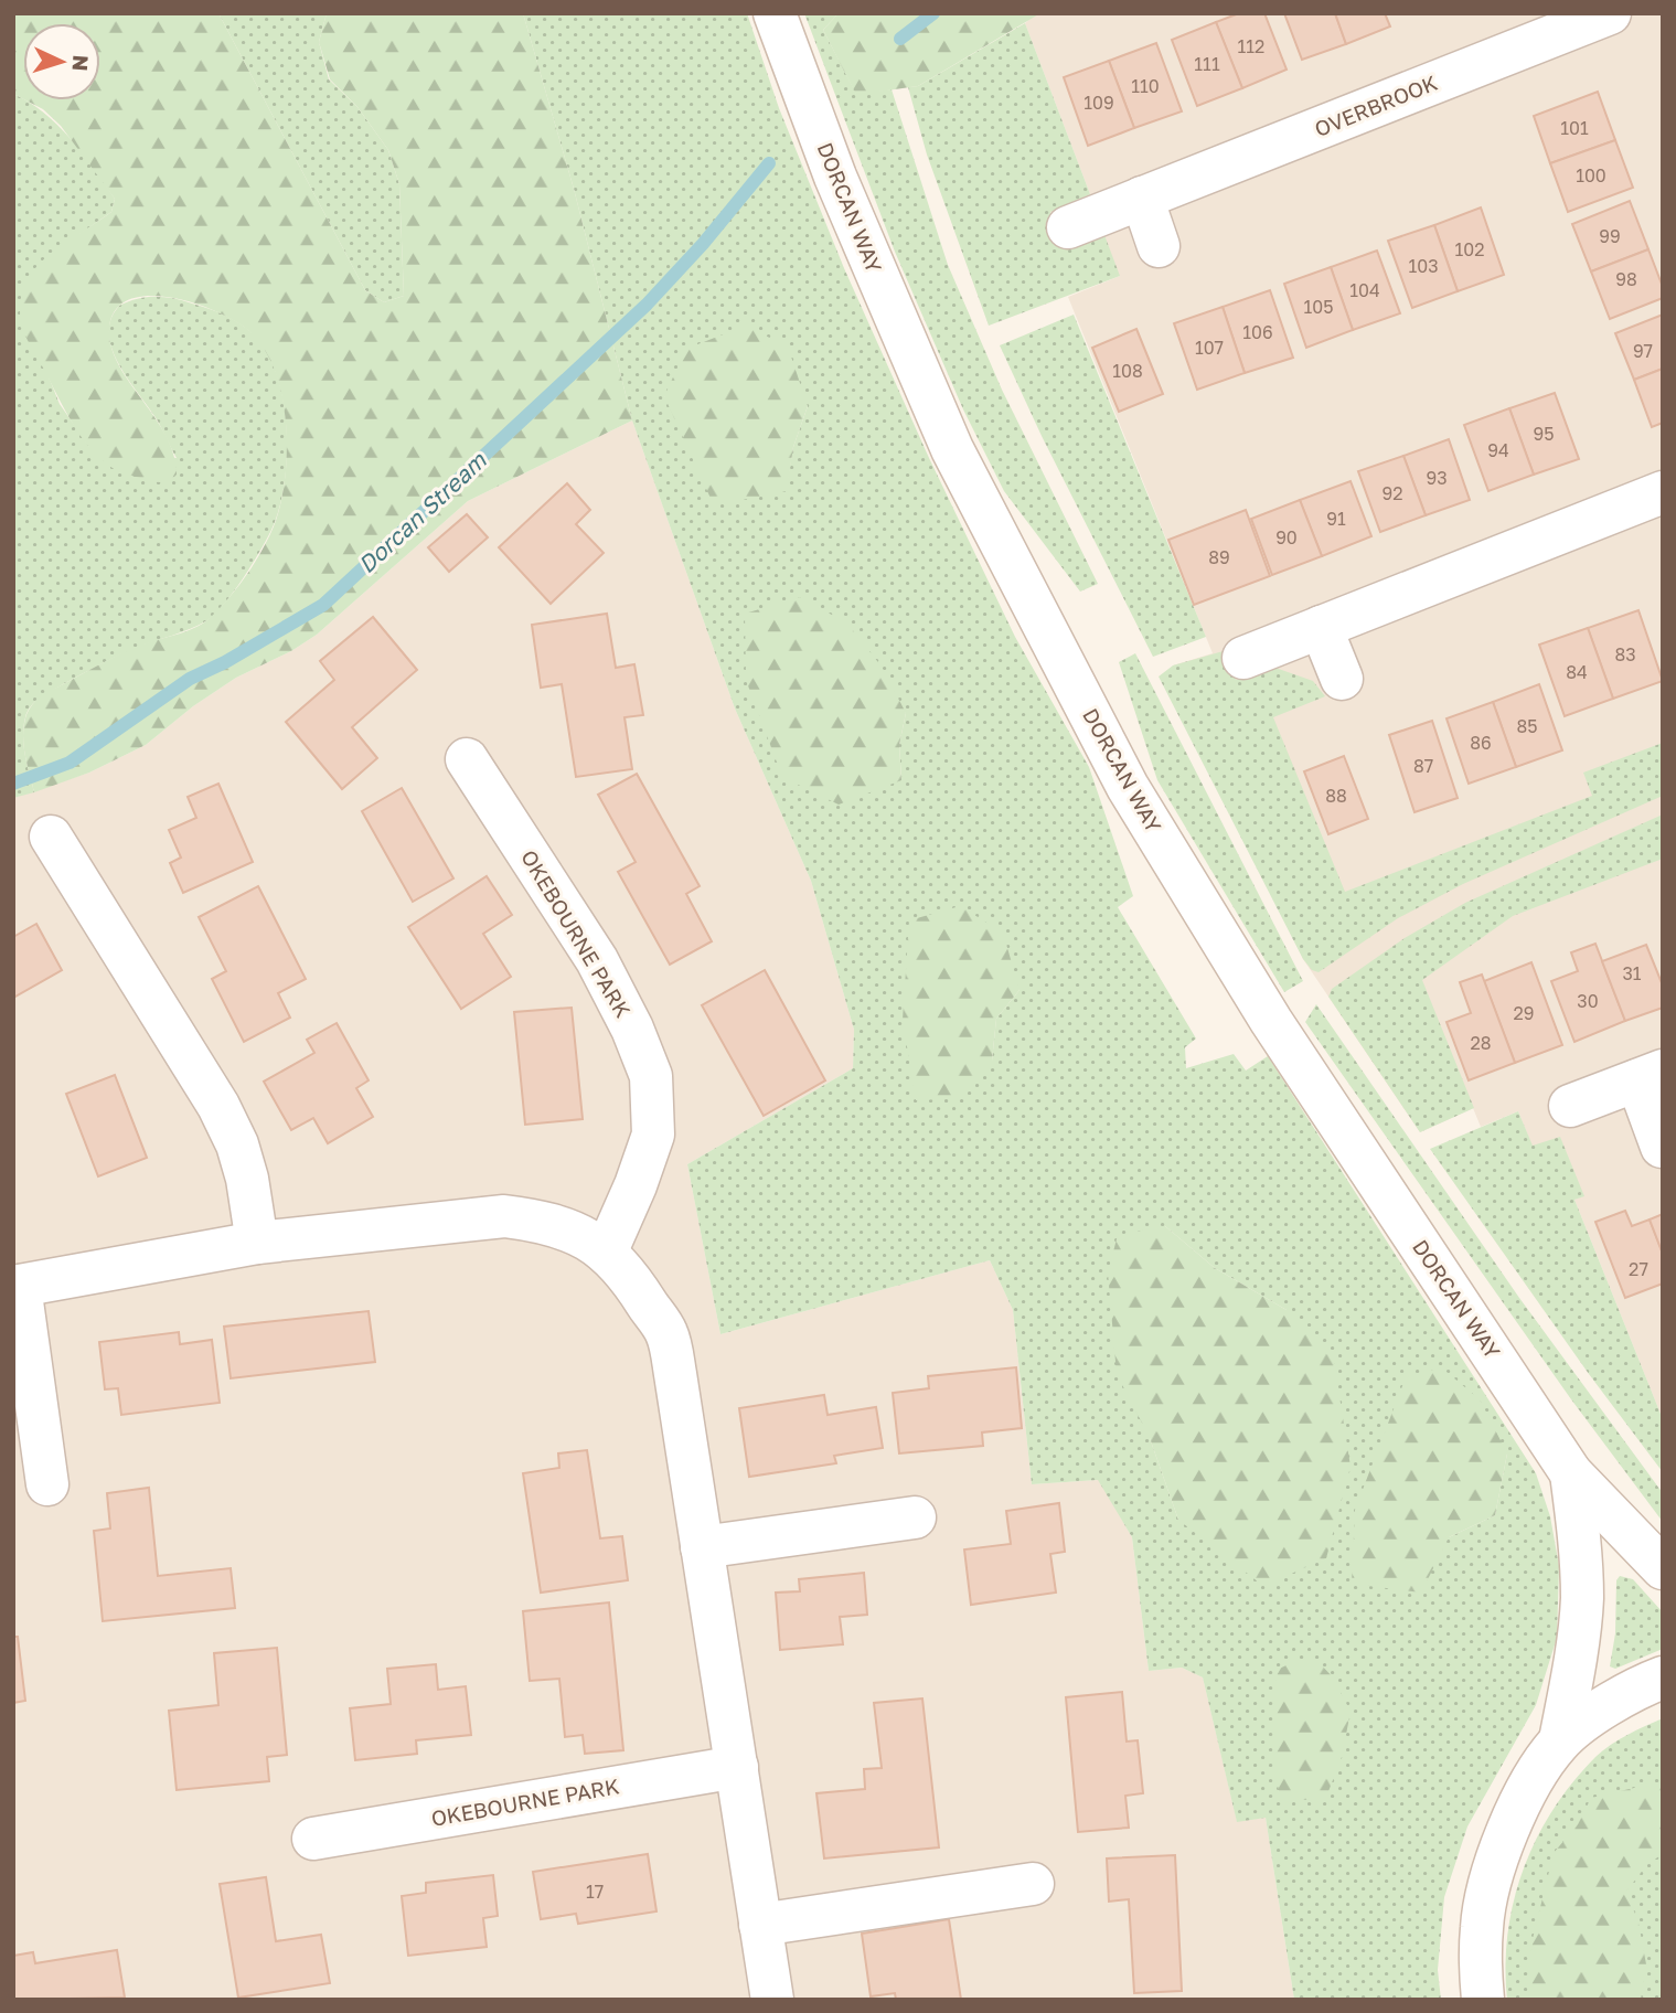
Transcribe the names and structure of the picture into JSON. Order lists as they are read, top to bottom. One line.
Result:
{"streets":{"street":["OVERBROOK","DORCAN WAY","OKEBOURNE PARK"]},"water":["Dorcan Stream"],"house_numbers":["112","111","110","109","101","100","99","102","103","98","104","105","106","107","97","108","95","94","93","92","91","90","89","83","84","85","86","87","88","31","30","29","28","27","17"],"north":"right"}
